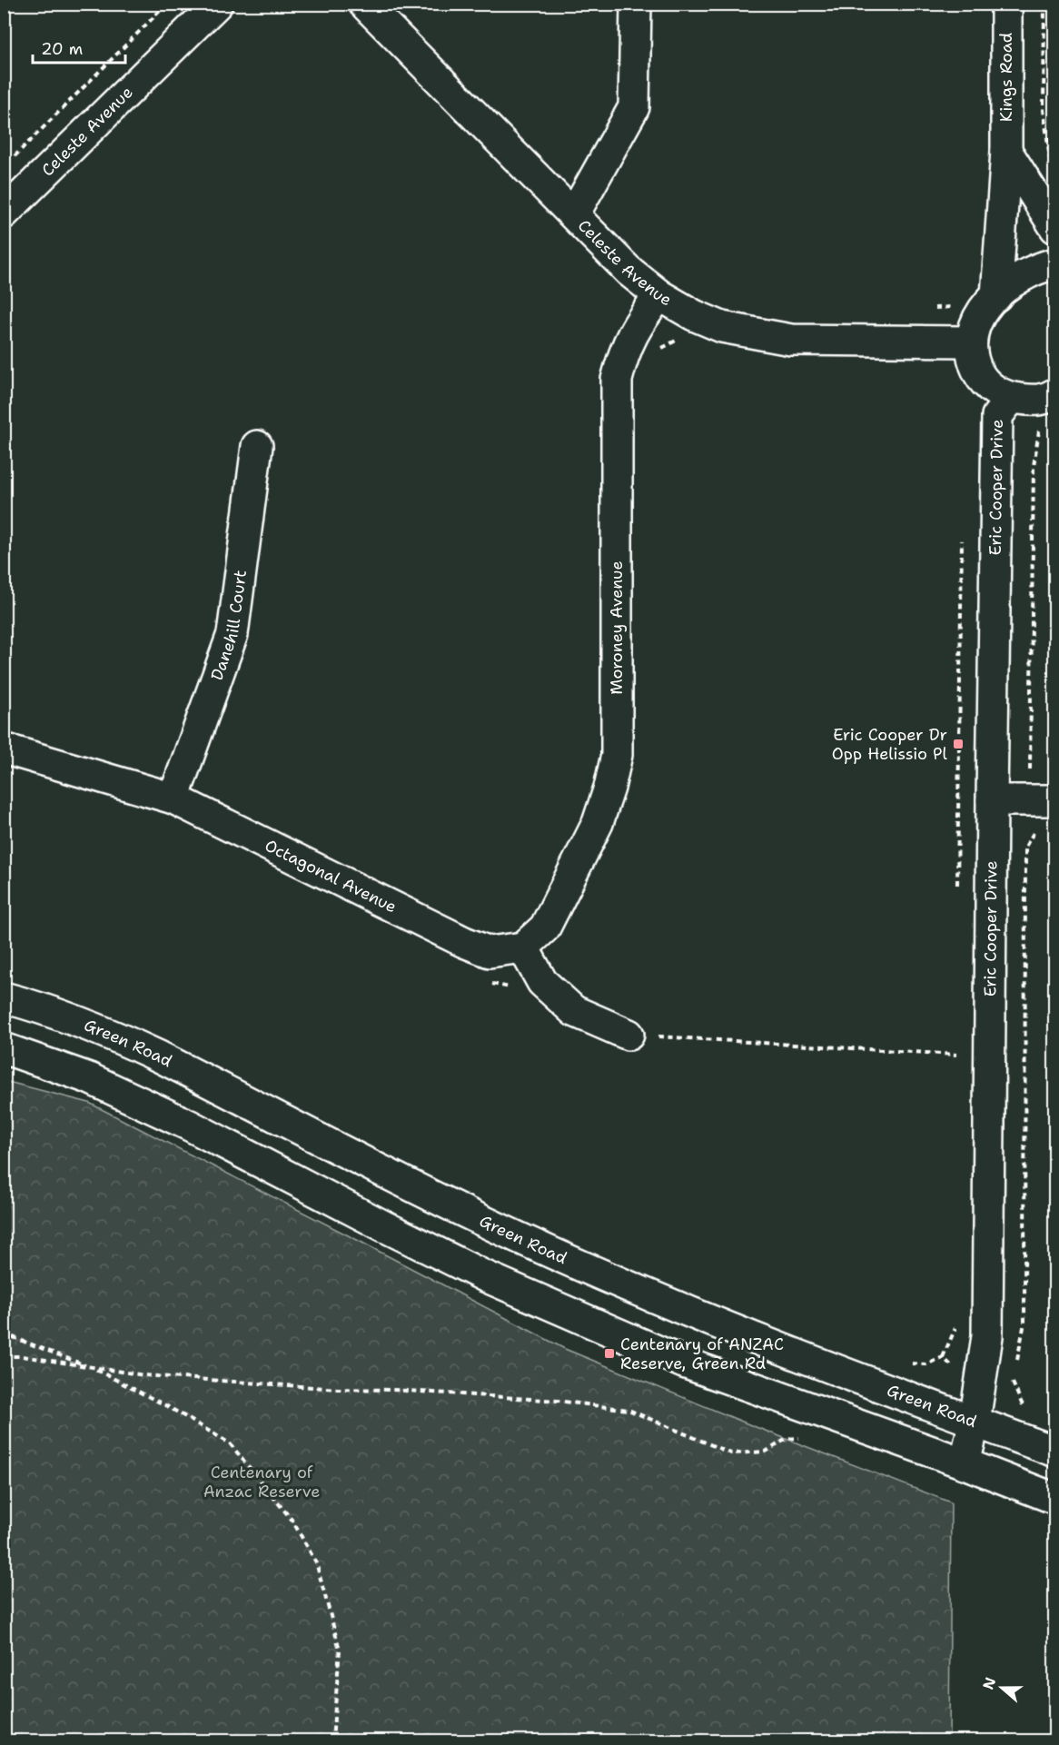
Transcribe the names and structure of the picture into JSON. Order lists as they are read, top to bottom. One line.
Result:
{"streets":{"street":["Kings Road","Celeste Avenue","Eric Cooper Drive","Danehill Court","Moroney Avenue","Octagonal Avenue","Green Road"]},"crossings":[["Celeste Avenue","Moroney Avenue"],["Eric Cooper Drive","Green Road"],["Danehill Court","Octagonal Avenue"],["Moroney Avenue","Octagonal Avenue"]],"parks":["Centenary of Anzac Reserve"],"places":{"transit":["Eric Cooper Dr Opp Helissio Pl","Centenary of ANZAC Reserve, Green Rd"]},"scale_bar":"20 m","north":"left"}
